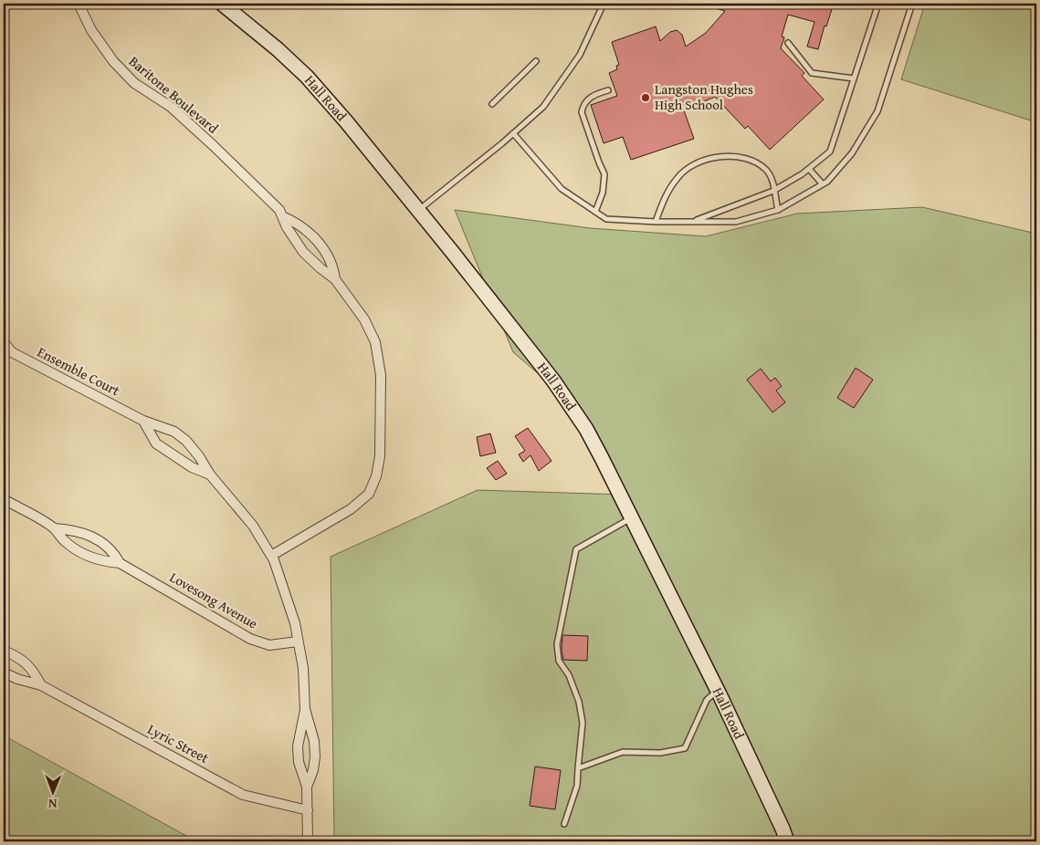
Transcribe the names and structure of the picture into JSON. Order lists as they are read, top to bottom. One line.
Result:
{"streets":{"street":["Baritone Boulevard","Hall Road","Ensemble Court","Lovesong Avenue","Lyric Street"]},"crossings":[["Baritone Boulevard","Ensemble Court"],["Ensemble Court","Lovesong Avenue"],["Ensemble Court","Lyric Street"]],"places":["Langston Hughes High School"],"north":"bottom"}
